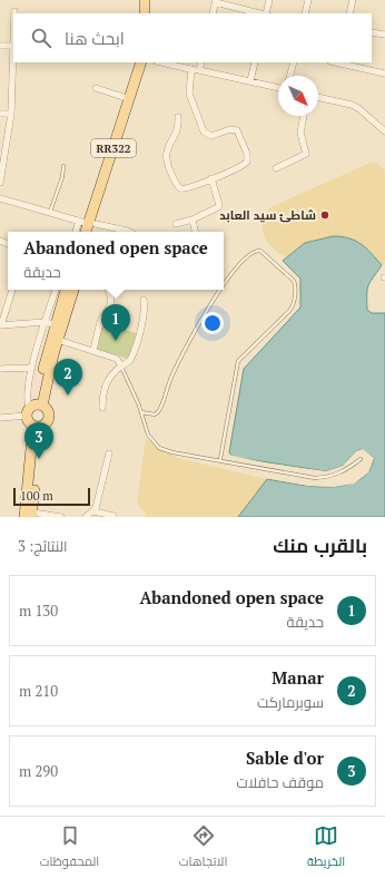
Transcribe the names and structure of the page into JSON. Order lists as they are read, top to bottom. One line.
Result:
{"streets":{"main road":["RR322"]},"places":["شاطئ سيد العابد"],"scale_bar":"100 m","north":"bottom right","page":{"search":"ابحث هنا","popup":["Abandoned open space","حديقة"],"pins":["1","2","3"],"scale":"100 m","heading":["بالقرب منك","النتائج: 3"],"list":[{"mark":"1","name":"Abandoned open space","note":"حديقة","value":"130 m"},{"mark":"2","name":"Manar","note":"سوبرماركت","value":"210 m"},{"mark":"3","name":"Sable d'or","note":"موقف حافلات","value":"290 m"}],"nav":["الخريطة","الاتجاهات","المحفوظات"]}}
